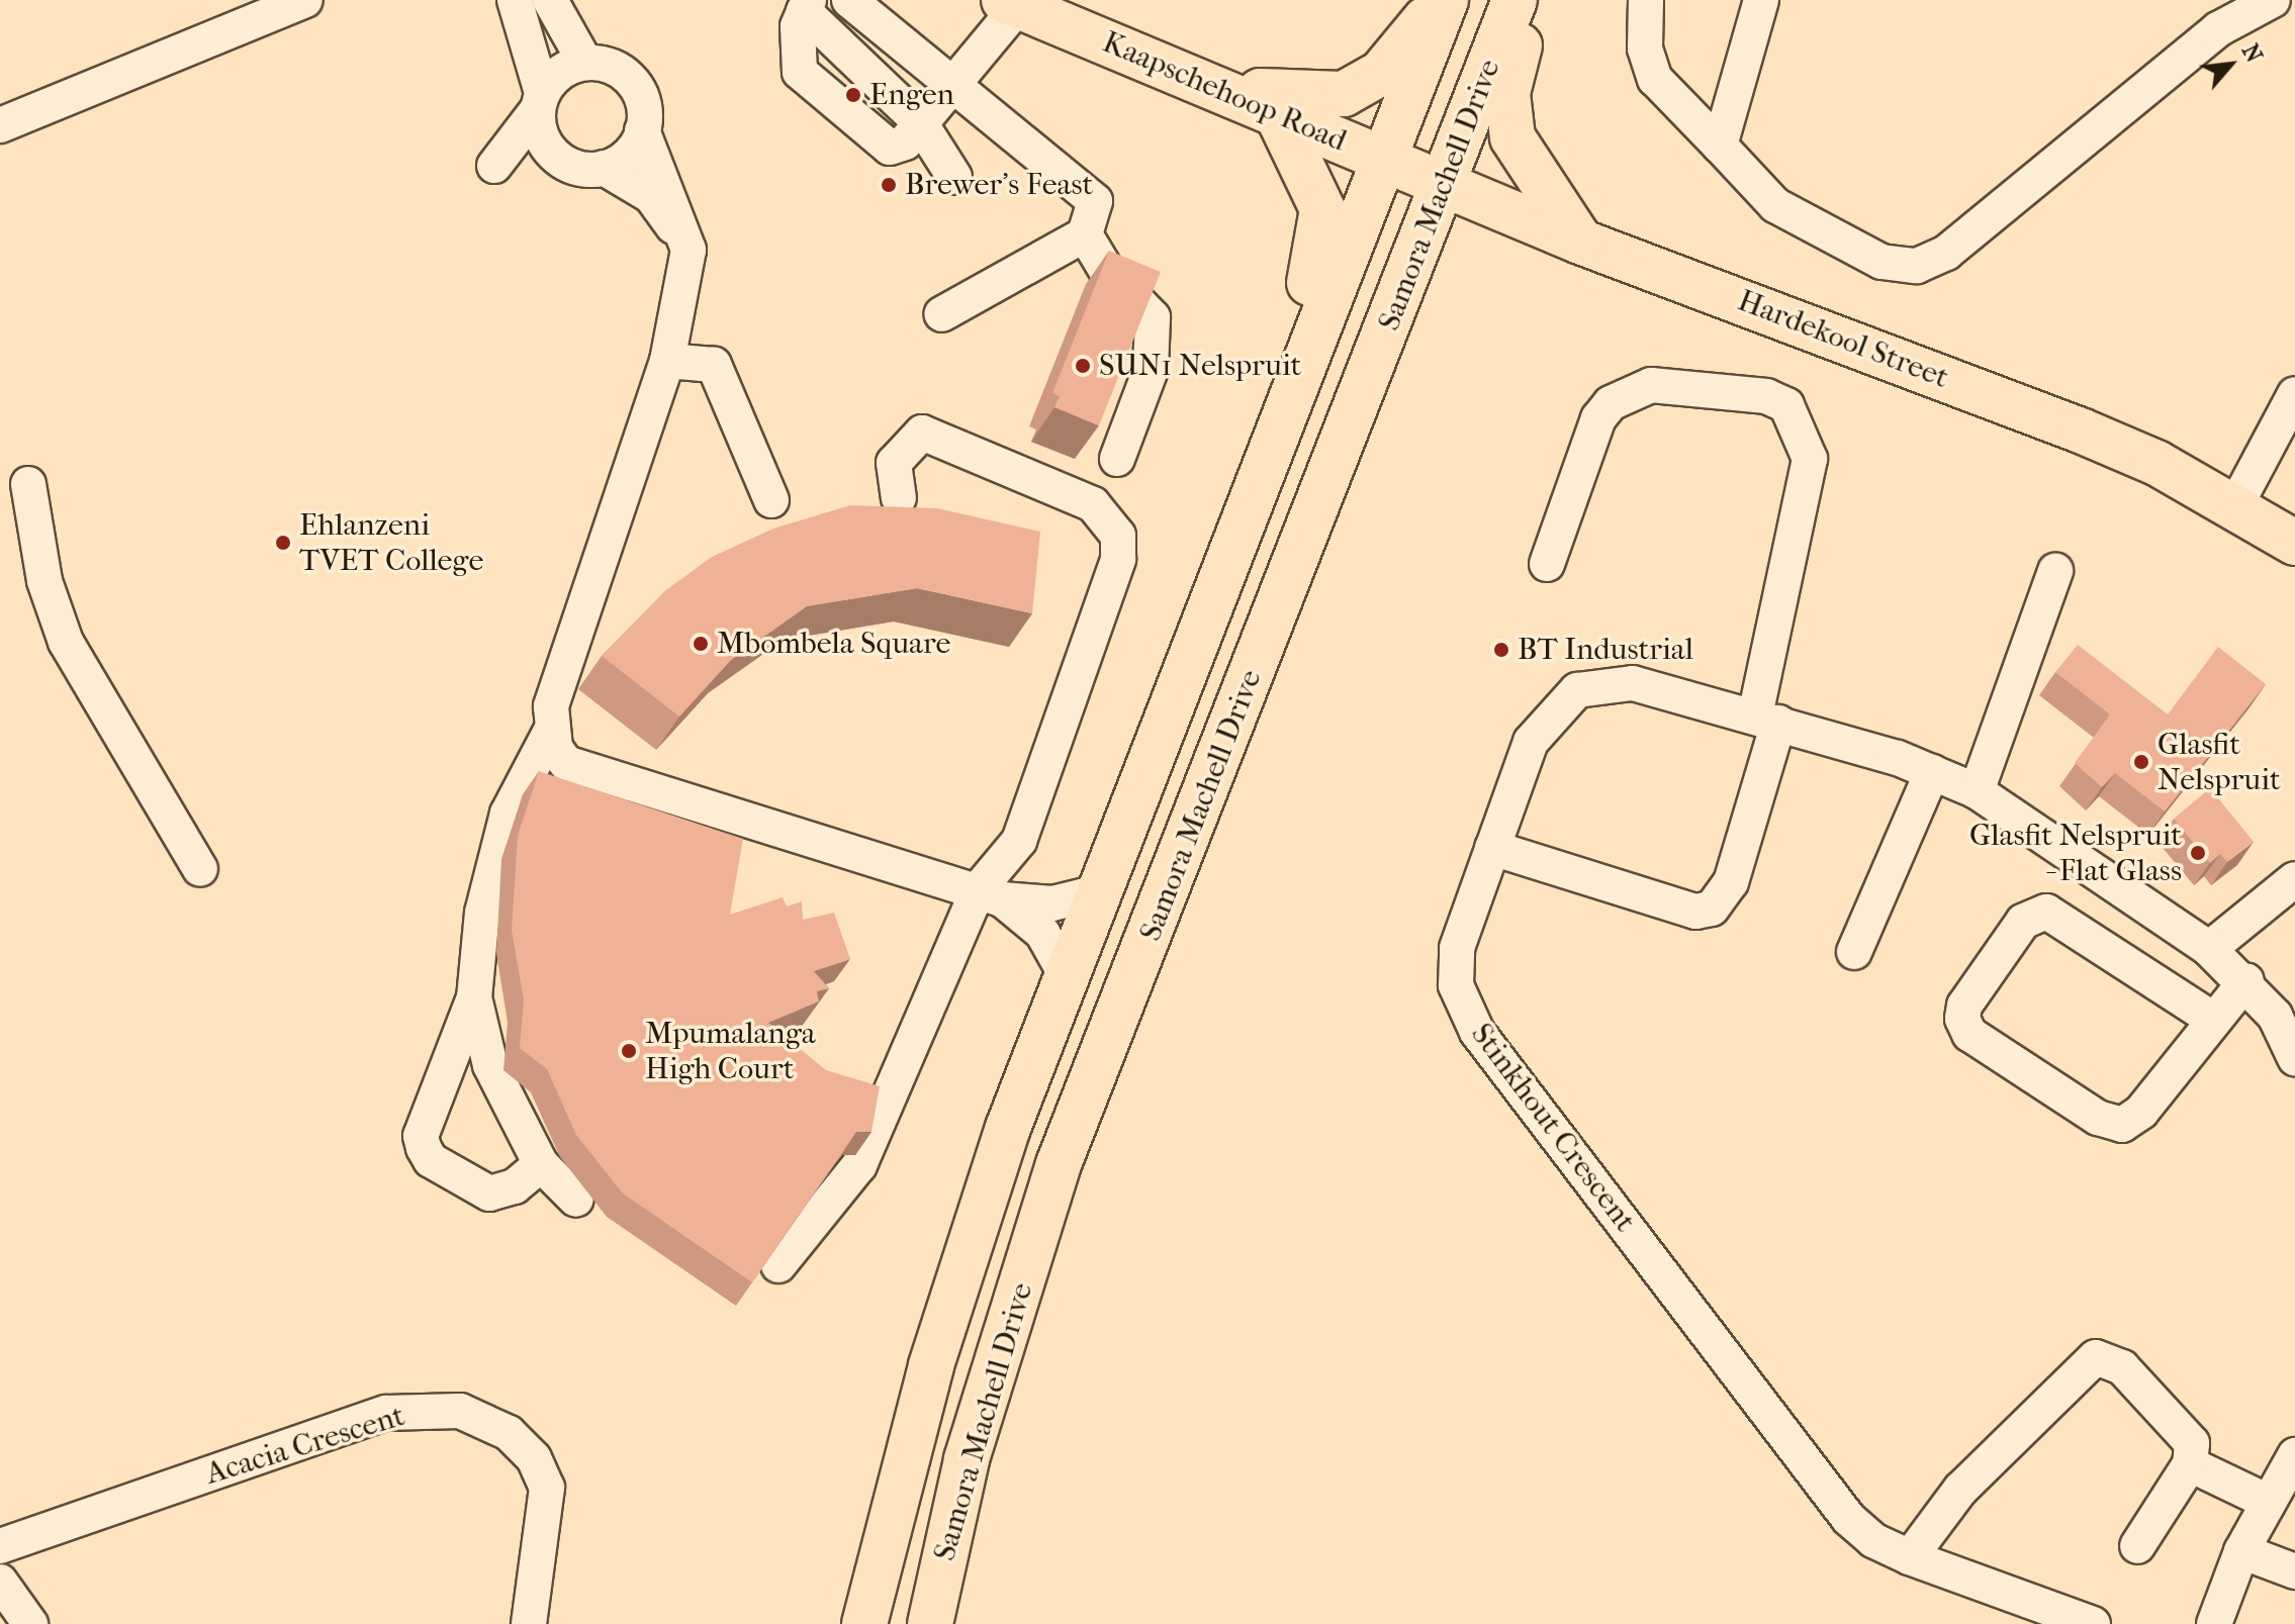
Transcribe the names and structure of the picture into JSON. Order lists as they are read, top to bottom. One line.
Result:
{"streets":{"main road":["Kaapschehoop Road","Samora Machell Drive","Hardekool Street"],"street":["Stinkhout Crescent","Acacia Crescent"]},"crossings":[["Kaapschehoop Road","Samora Machell Drive"],["Kaapschehoop Road","Hardekool Street"],["Samora Machell Drive","Hardekool Street"]],"places":["Engen","Brewer's Feast","SUN1 Nelspruit","Ehlanzeni TVET College","Mbombela Square","BT Industrial","Glasfit Nelspruit","Glasfit Nelspruit - Flat Glass","Mpumalanga High Court"],"north":"top right"}
